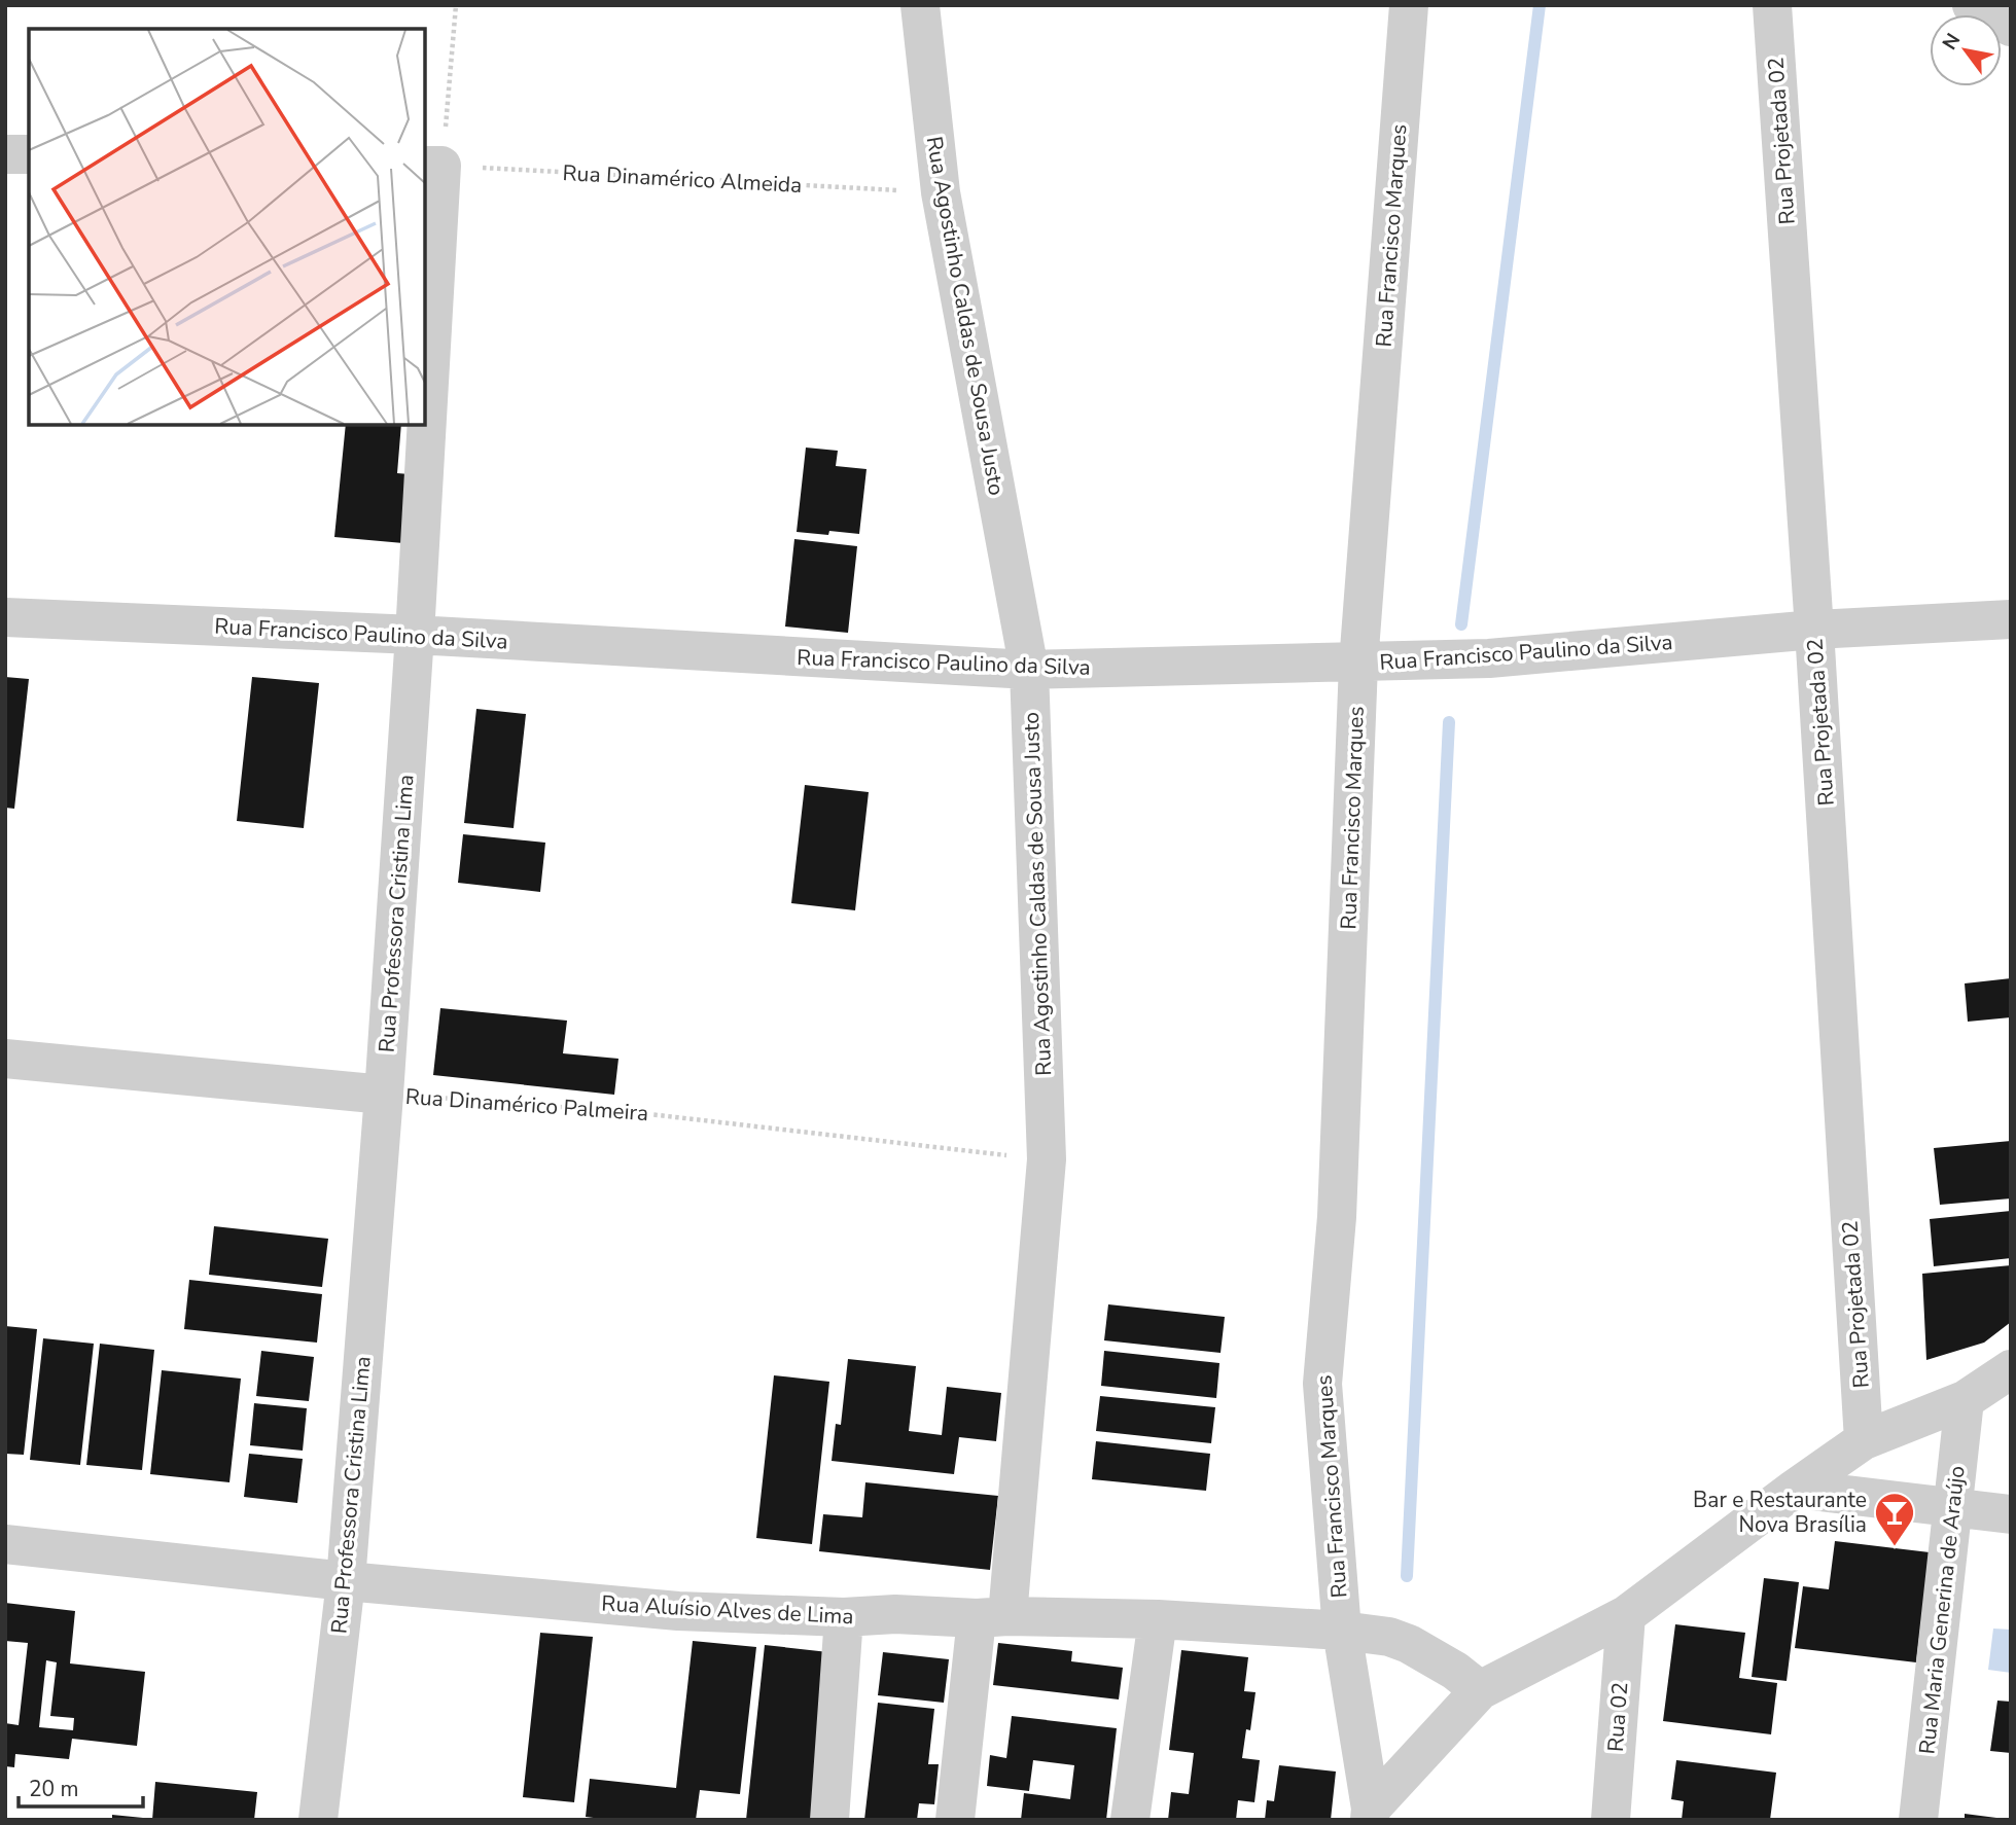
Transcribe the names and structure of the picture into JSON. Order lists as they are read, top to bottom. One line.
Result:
{"streets":{"street":["Rua Projetada 02","Rua Francisco Marques","Rua Agostinho Caldas de Sousa Justo","Rua Francisco Paulino da Silva","Rua Professora Cristina Lima","Rua Dinamérico Palmeira","Rua Aluísio Alves de Lima","Rua Maria Generina de Araújo","Rua 02"],"path":["Rua Dinamérico Almeida"]},"crossings":[["Rua Projetada 02","Rua Francisco Paulino da Silva"],["Rua Dinamérico Almeida","Rua Agostinho Caldas de Sousa Justo"],["Rua Dinamérico Almeida","Rua Professora Cristina Lima"],["Rua Francisco Marques","Rua Francisco Paulino da Silva"],["Rua Francisco Marques","Rua Aluísio Alves de Lima"],["Rua Agostinho Caldas de Sousa Justo","Rua Francisco Paulino da Silva"],["Rua Agostinho Caldas de Sousa Justo","Rua Dinamérico Palmeira"],["Rua Agostinho Caldas de Sousa Justo","Rua Aluísio Alves de Lima"],["Rua Francisco Paulino da Silva","Rua Professora Cristina Lima"],["Rua Professora Cristina Lima","Rua Dinamérico Palmeira"],["Rua Professora Cristina Lima","Rua Aluísio Alves de Lima"]],"places":{"bar":["Bar e Restaurante Nova Brasília"]},"scale_bar":"20 m","north":"top left"}
